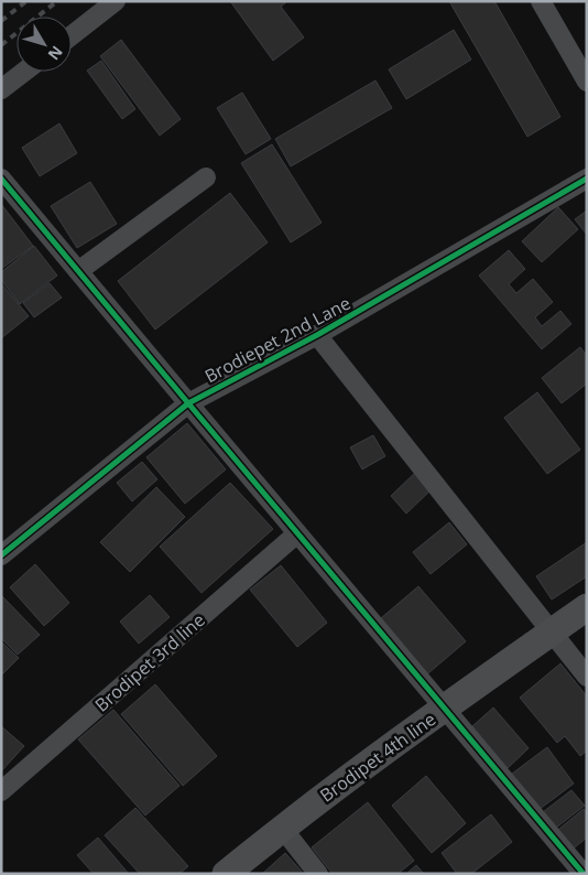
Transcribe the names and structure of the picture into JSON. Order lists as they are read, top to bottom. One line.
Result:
{"streets":{"street":["Brodiepet 2nd Lane","Brodipet 3rd line","Brodipet 4th line"]},"north":"bottom right"}
